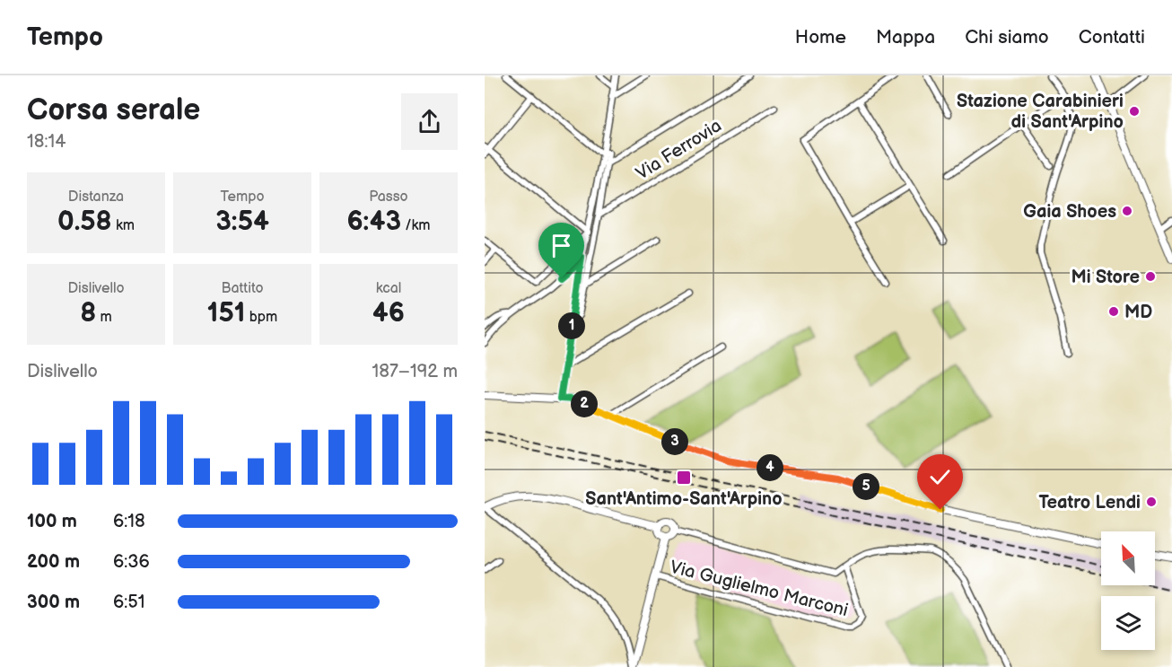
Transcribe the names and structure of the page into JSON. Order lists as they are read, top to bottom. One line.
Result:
{"streets":{"street":["Via Ferrovia","Via Guglielmo Marconi"]},"places":{"other":["Stazione Carabinieri di Sant'Arpino","Gaia Shoes","Mi Store","MD","Teatro Lendi"],"transit":["Sant'Antimo-Sant'Arpino"]},"north":"top left","page":{"header":"Tempo","nav":["Home","Mappa","Chi siamo","Contatti"],"heading":["Corsa serale","18:14"],"stats":[["Distanza","0.58 km"],["Tempo","3:54"],["Passo","6:43 /km"],["Dislivello","8 m"],["Battito","151 bpm"],["kcal","46"]],"pins":["1","2","3","4","5"],"chart":["Dislivello","187–192 m"],"list":[{"name":"100 m","note":"6:18"},{"name":"200 m","note":"6:36"},{"name":"300 m","note":"6:51"}]}}
